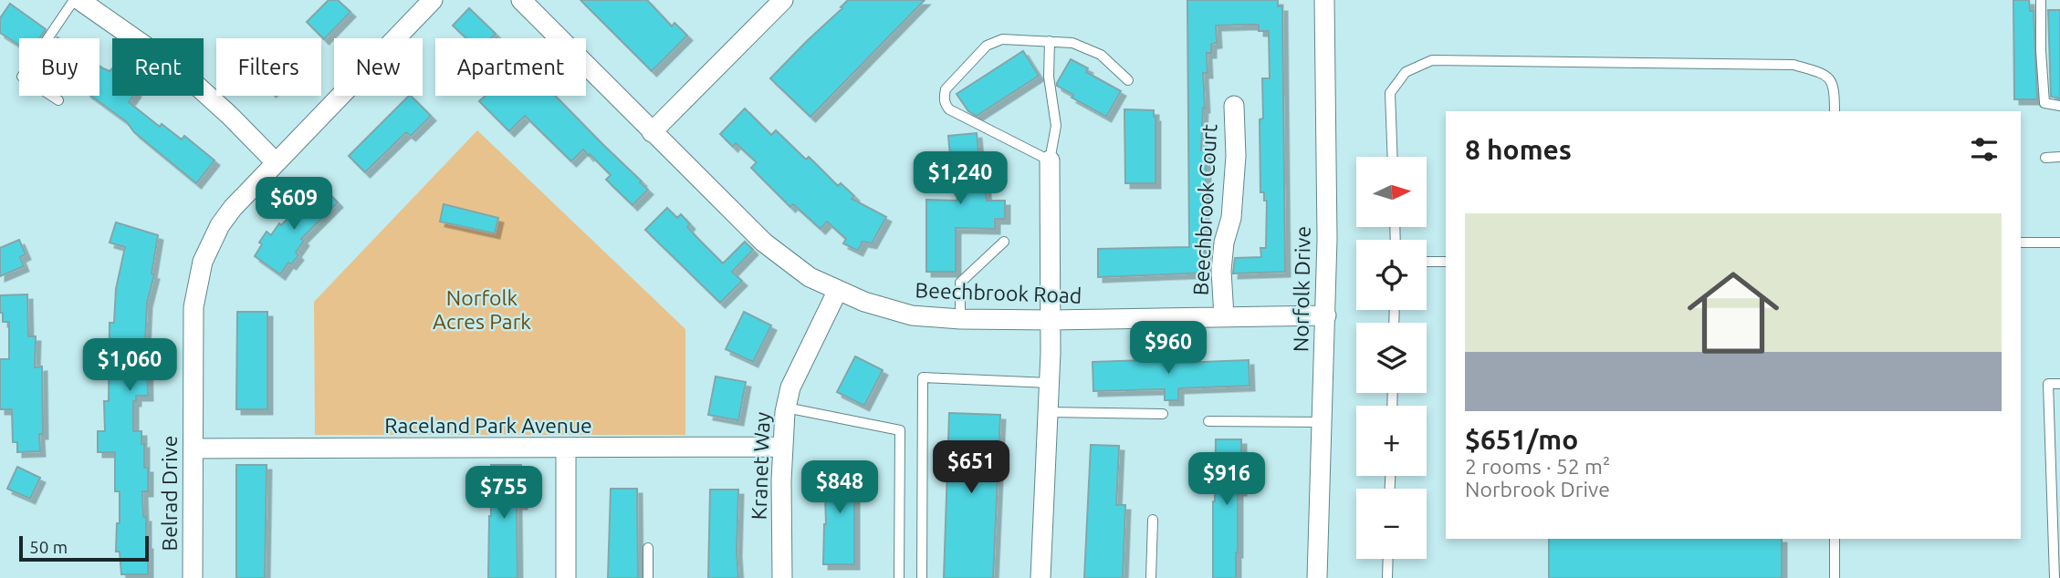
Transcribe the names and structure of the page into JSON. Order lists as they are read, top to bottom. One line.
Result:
{"streets":{"street":["Beechbrook Court","Norfolk Drive","Beechbrook Road","Raceland Park Avenue","Kranet Way","Belrad Drive"]},"crossings":[["Beechbrook Court","Beechbrook Road"],["Norfolk Drive","Beechbrook Road"],["Beechbrook Road","Kranet Way"],["Raceland Park Avenue","Kranet Way"],["Raceland Park Avenue","Belrad Drive"]],"parks":["Norfolk Acres Park"],"scale_bar":"50 m","north":"right","page":{"chip":["Buy","Rent","Filters","New","Apartment"],"heading":"8 homes","price":["$1,240","$609","$960","$1,060","$651","$916","$848","$755"],"map_buttons":["+","−"],"list":[{"name":"$651/mo","note":"2 rooms · 52 m² · Norbrook Drive"}],"scale":"50 m"}}
